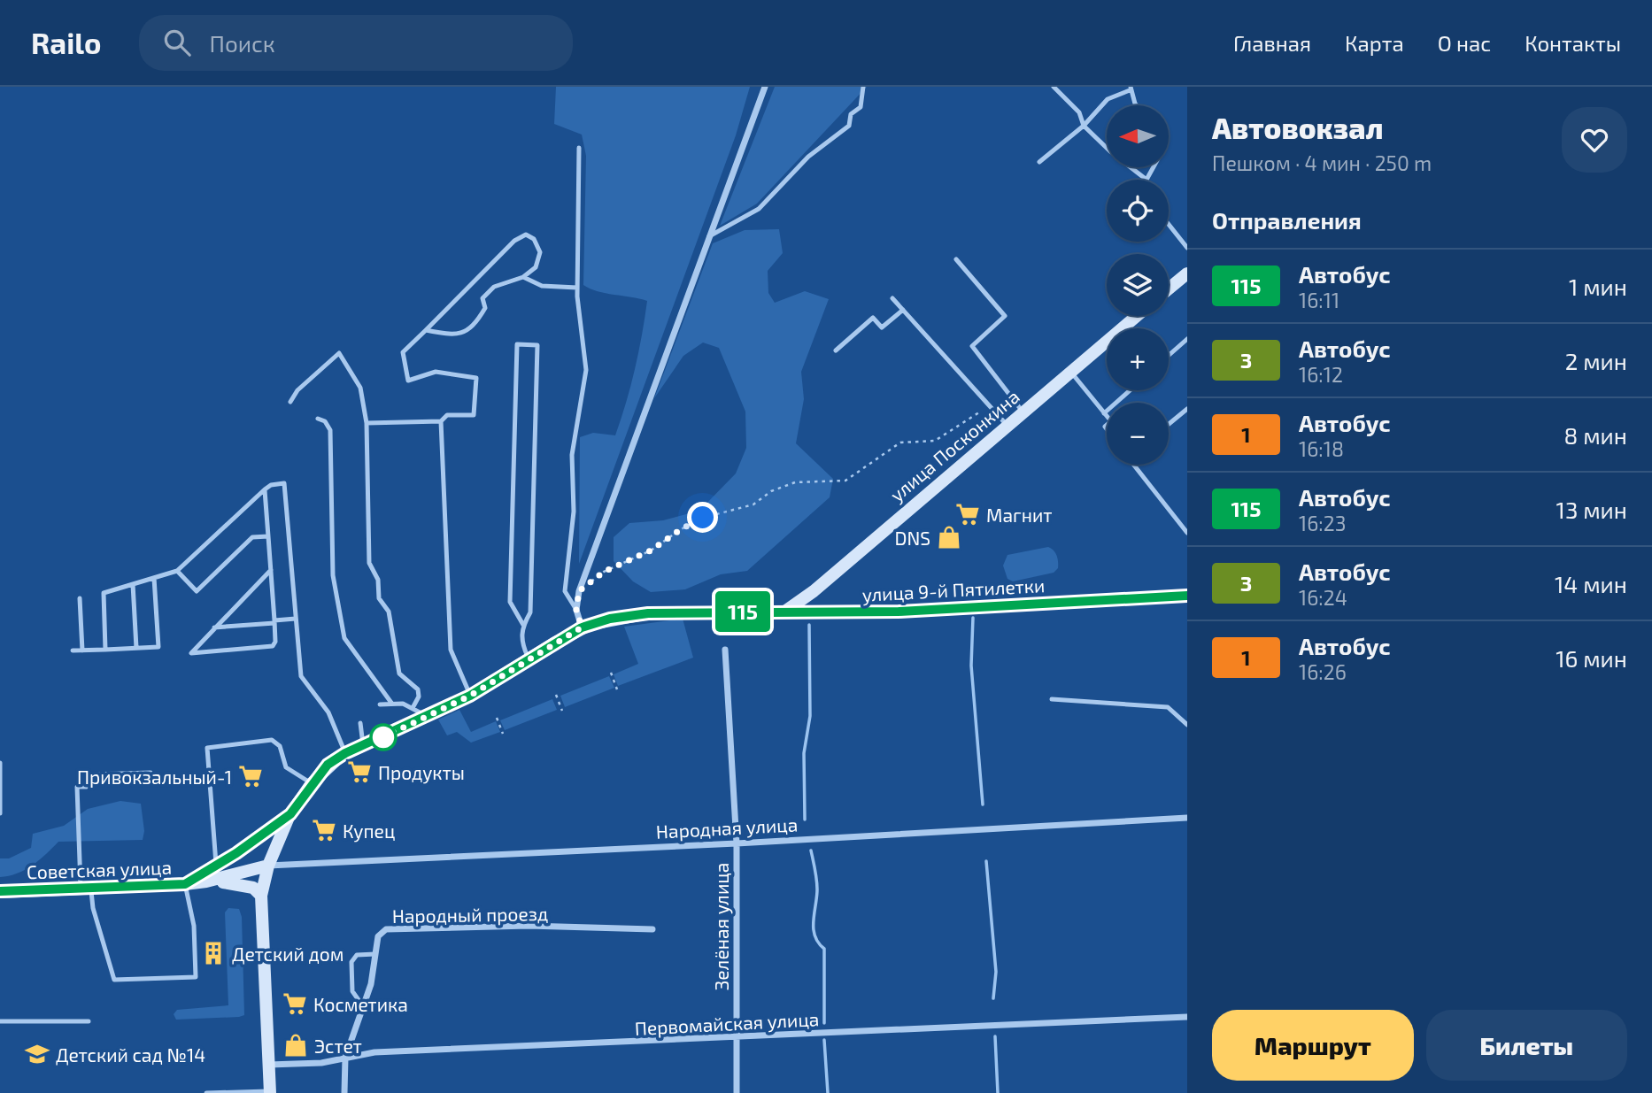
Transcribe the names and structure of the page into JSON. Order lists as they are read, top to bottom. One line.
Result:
{"streets":{"street":["улица Посконкина","улица 9-й Пятилетки","Народная улица","Советская улица","Народный проезд","Зелёная улица","Первомайская улица"]},"crossings":[["улица Посконкина","улица 9-й Пятилетки"],["улица 9-й Пятилетки","Советская улица"],["Народная улица","Зелёная улица"],["Народный проезд","Первомайская улица"],["Зелёная улица","Первомайская улица"]],"places":{"supermarket":["Магнит","Продукты","Привокзальный-1","Купец","Косметика"],"shop":["DNS","Эстет"],"building":["Детский дом"],"school or university":["Детский сад №14"]},"lines":["bus line 115"],"north":"left","page":{"header":"Railo","search":"Поиск","nav":["Главная","Карта","О нас","Контакты"],"on_map":"115","heading":[["Автовокзал","Пешком · 4 мин · 250 m"],"Отправления"],"map_buttons":["+","−"],"list":[{"mark":"115","name":"Автобус","note":"16:11","value":"1 мин"},{"mark":"3","name":"Автобус","note":"16:12","value":"2 мин"},{"mark":"1","name":"Автобус","note":"16:18","value":"8 мин"},{"mark":"115","name":"Автобус","note":"16:23","value":"13 мин"},{"mark":"3","name":"Автобус","note":"16:24","value":"14 мин"},{"mark":"1","name":"Автобус","note":"16:26","value":"16 мин"}],"buttons":["Маршрут","Билеты"]}}
